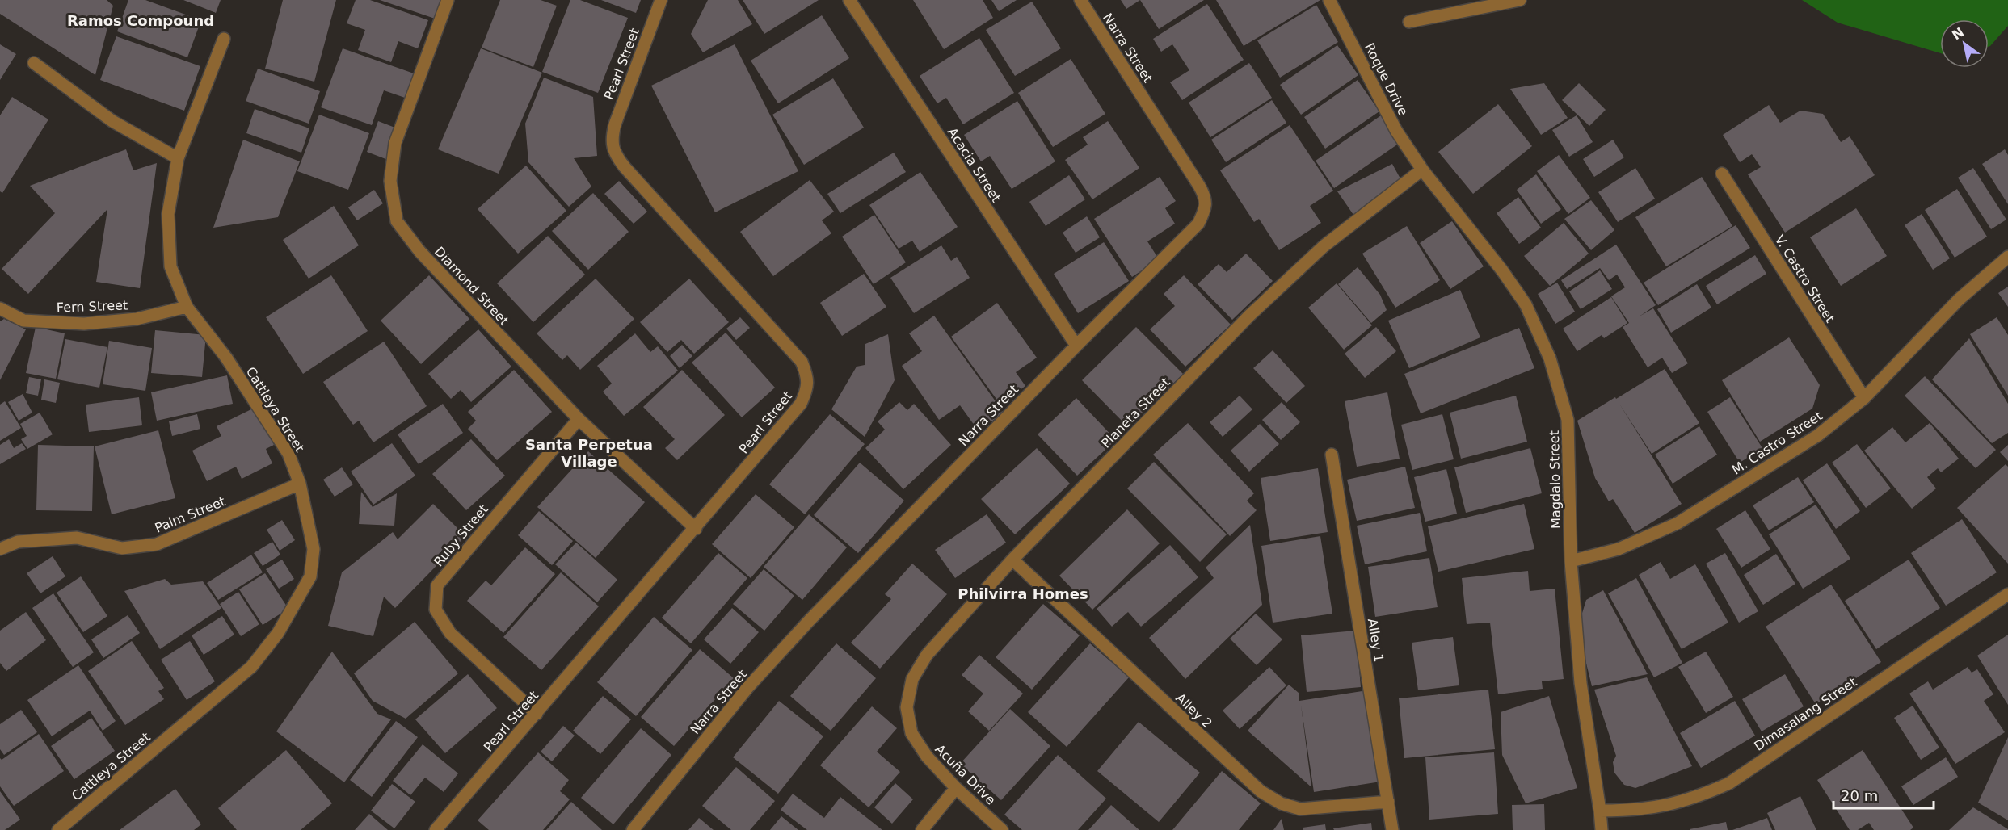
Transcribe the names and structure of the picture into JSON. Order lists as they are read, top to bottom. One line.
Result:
{"streets":{"street":["Narra Street","Pearl Street","Roque Drive","Acacia Street","V. Castro Street","Diamond Street","Fern Street","Cattleya Street","Planeta Street","M. Castro Street","Magdalo Street","Palm Street","Ruby Street","Alley 1","Alley 2","Dimasalang Street","Acuña Drive"]},"crossings":[["Narra Street","Acacia Street"],["Pearl Street","Diamond Street"],["Pearl Street","Ruby Street"],["Roque Drive","Planeta Street"],["Roque Drive","Magdalo Street"],["V. Castro Street","M. Castro Street"],["Diamond Street","Ruby Street"],["Fern Street","Cattleya Street"],["Cattleya Street","Palm Street"],["Planeta Street","Magdalo Street"],["Planeta Street","Alley 2"],["Planeta Street","Acuña Drive"],["M. Castro Street","Magdalo Street"],["Magdalo Street","Dimasalang Street"],["Alley 1","Alley 2"]],"districts":["Ramos Compound","Santa Perpetua Village","Philvirra Homes"],"scale_bar":"20 m","north":"top left"}
